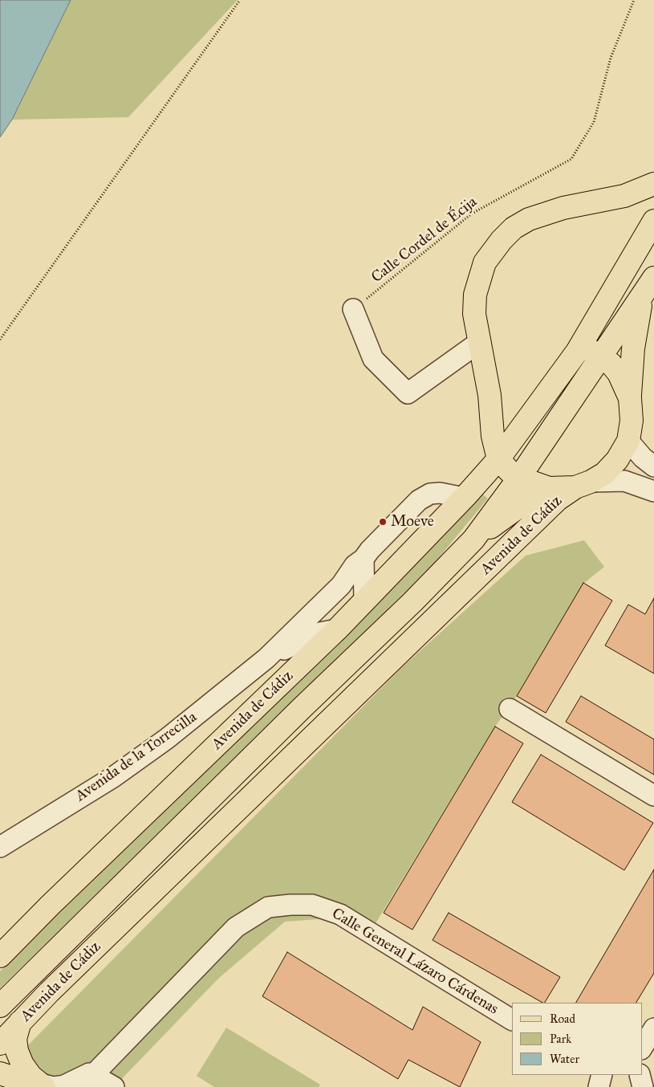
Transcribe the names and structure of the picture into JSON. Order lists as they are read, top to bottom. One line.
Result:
{"streets":{"main road":["Avenida de Cádiz"],"street":["Avenida de la Torrecilla","Calle General Lázaro Cárdenas"],"path":["Calle Cordel de Écija"]},"places":["Moeve"],"legend":["Road","Park","Water"]}
